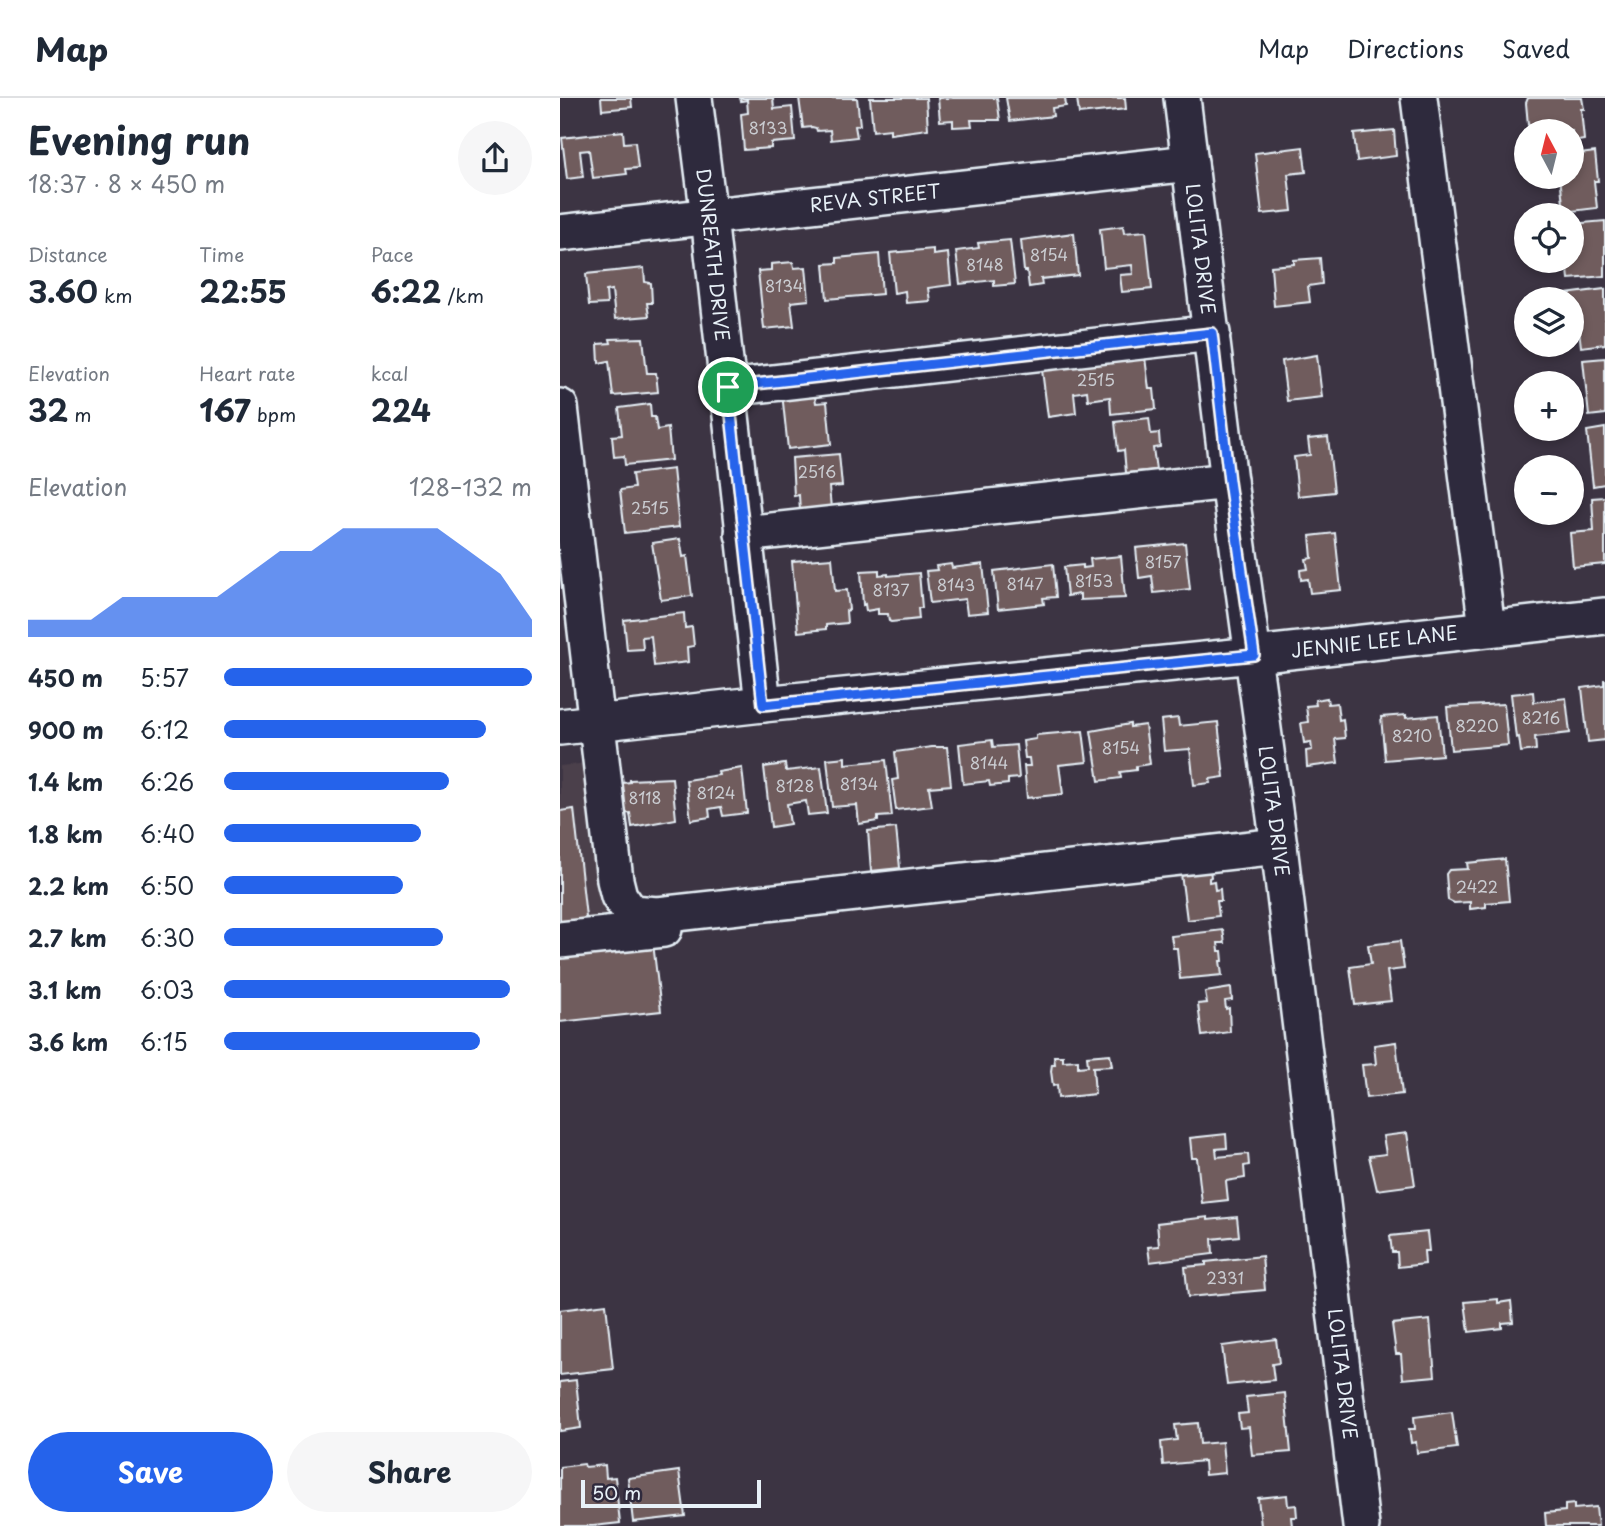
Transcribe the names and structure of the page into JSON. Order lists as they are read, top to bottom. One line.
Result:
{"streets":{"street":["REVA STREET","LOLITA DRIVE","DUNREATH DRIVE","JENNIE LEE LANE"]},"crossings":[["REVA STREET","LOLITA DRIVE"],["REVA STREET","DUNREATH DRIVE"],["LOLITA DRIVE","JENNIE LEE LANE"],["DUNREATH DRIVE","JENNIE LEE LANE"]],"house_numbers":["8133","8154","8148","8134","2515","2516","2515","8157","8153","8147","8143","8137","8216","8220","8210","8154","8144","8134","8128","8124","8118","2422","2331"],"scale_bar":"50 m","north":"top","page":{"header":"Map","nav":["Map","Directions","Saved"],"heading":["Evening run","18:37 · 8 × 450 m"],"map_buttons":["+","−"],"stats":[["Distance","3.60 km"],["Time","22:55"],["Pace","6:22 /km"],["Elevation","32 m"],["Heart rate","167 bpm"],["kcal","224"]],"chart":["Elevation","128–132 m"],"list":[{"name":"450 m","note":"5:57"},{"name":"900 m","note":"6:12"},{"name":"1.4 km","note":"6:26"},{"name":"1.8 km","note":"6:40"},{"name":"2.2 km","note":"6:50"},{"name":"2.7 km","note":"6:30"},{"name":"3.1 km","note":"6:03"},{"name":"3.6 km","note":"6:15"}],"buttons":["Save","Share"],"scale":"50 m"}}
